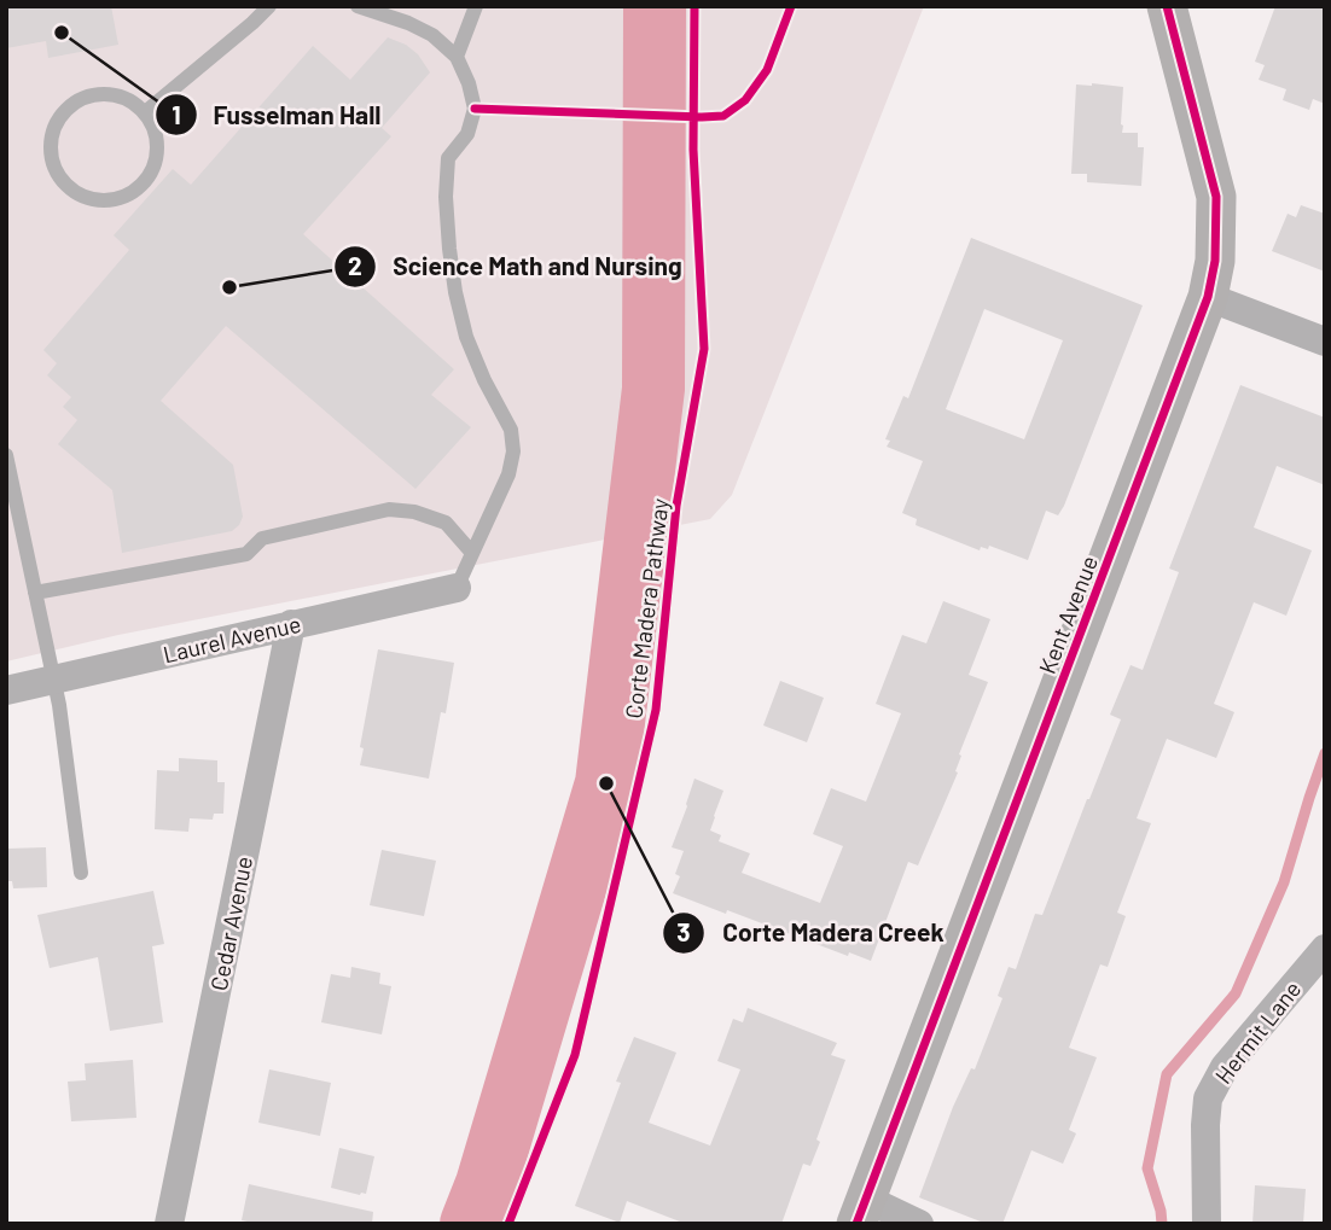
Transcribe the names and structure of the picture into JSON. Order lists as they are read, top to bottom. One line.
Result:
{"streets":{"street":["Kent Avenue","Laurel Avenue","Cedar Avenue","Hermit Lane"],"cycle path":["Corte Madera Pathway"]},"crossings":[["Laurel Avenue","Cedar Avenue"]],"places":["Fusselman Hall","Science Math and Nursing","Corte Madera Creek"]}
